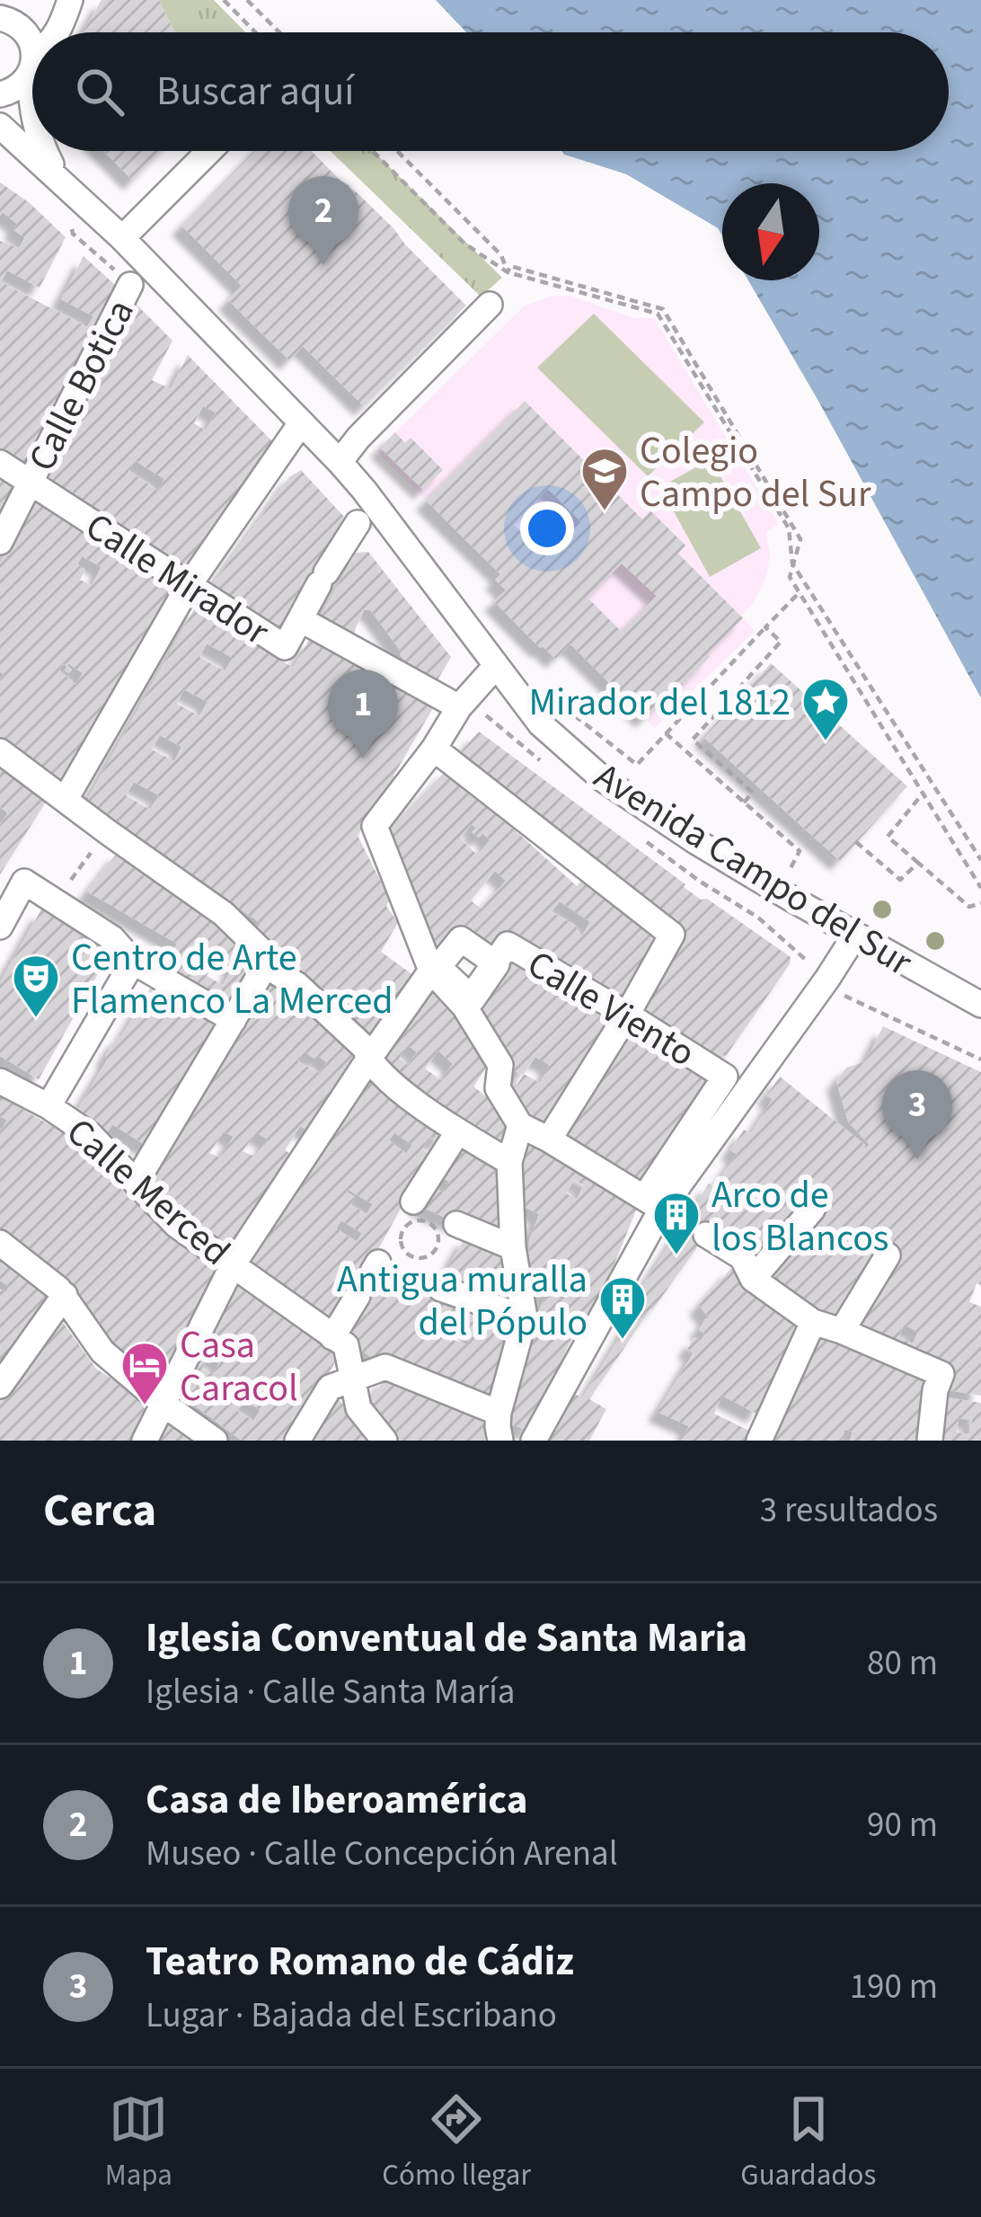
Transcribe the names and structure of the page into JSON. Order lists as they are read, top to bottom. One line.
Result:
{"streets":{"street":["Calle Botica","Calle Mirador","Avenida Campo del Sur","Calle Viento","Calle Merced"]},"crossings":[["Calle Botica","Calle Mirador"]],"places":{"school or university":["Colegio Campo del Sur"],"place":["Mirador del 1812"],"theatre":["Centro de Arte Flamenco La Merced"],"building":["Arco de los Blancos","Antigua muralla del Pópulo"],"hotel":["Casa Caracol"]},"north":"bottom","page":{"search":"Buscar aquí","pins":["2","1","3"],"heading":["Cerca","3 resultados"],"list":[{"mark":"1","name":"Iglesia Conventual de Santa Maria","note":"Iglesia · Calle Santa María","value":"80 m"},{"mark":"2","name":"Casa de Iberoamérica","note":"Museo · Calle Concepción Arenal","value":"90 m"},{"mark":"3","name":"Teatro Romano de Cádiz","note":"Lugar · Bajada del Escribano","value":"190 m"}],"nav":["Mapa","Cómo llegar","Guardados"]}}
